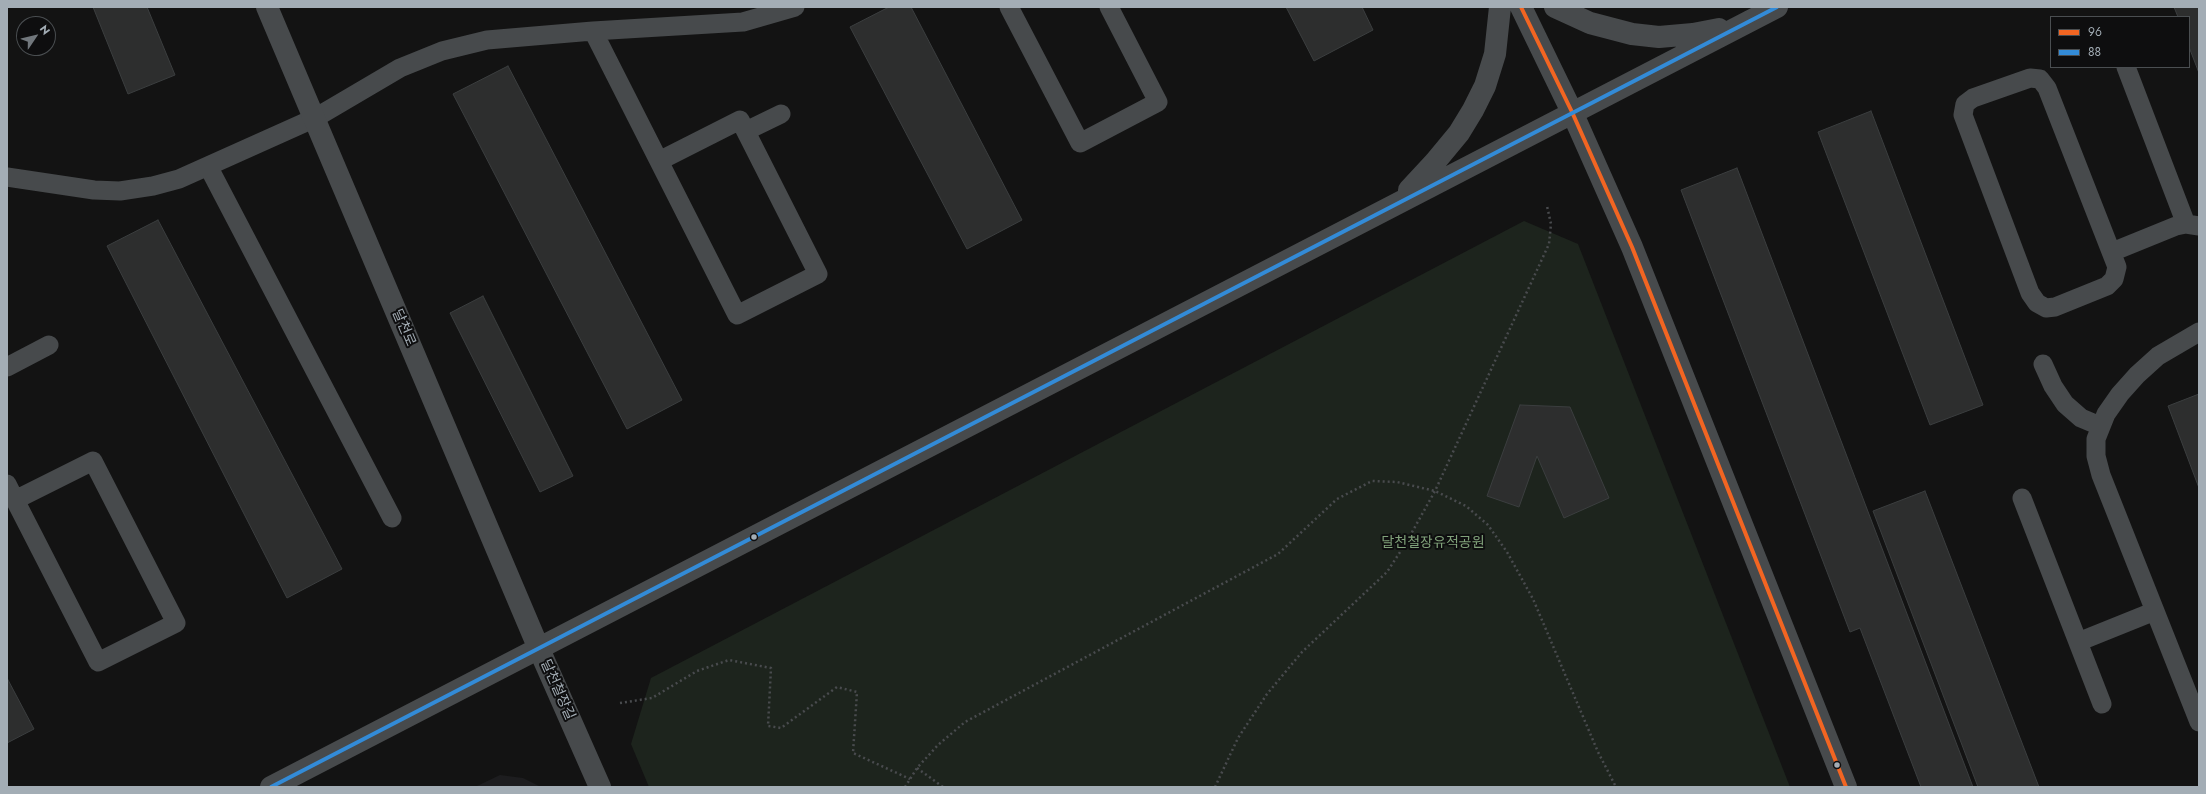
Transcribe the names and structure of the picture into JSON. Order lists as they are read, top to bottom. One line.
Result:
{"streets":{"street":["달천로","달천철장길"]},"crossings":[["달천로","달천철장길"]],"parks":["달천철장유적공원"],"lines":["transit line 96","transit line 88"],"legend":["96","88"],"north":"top right"}
